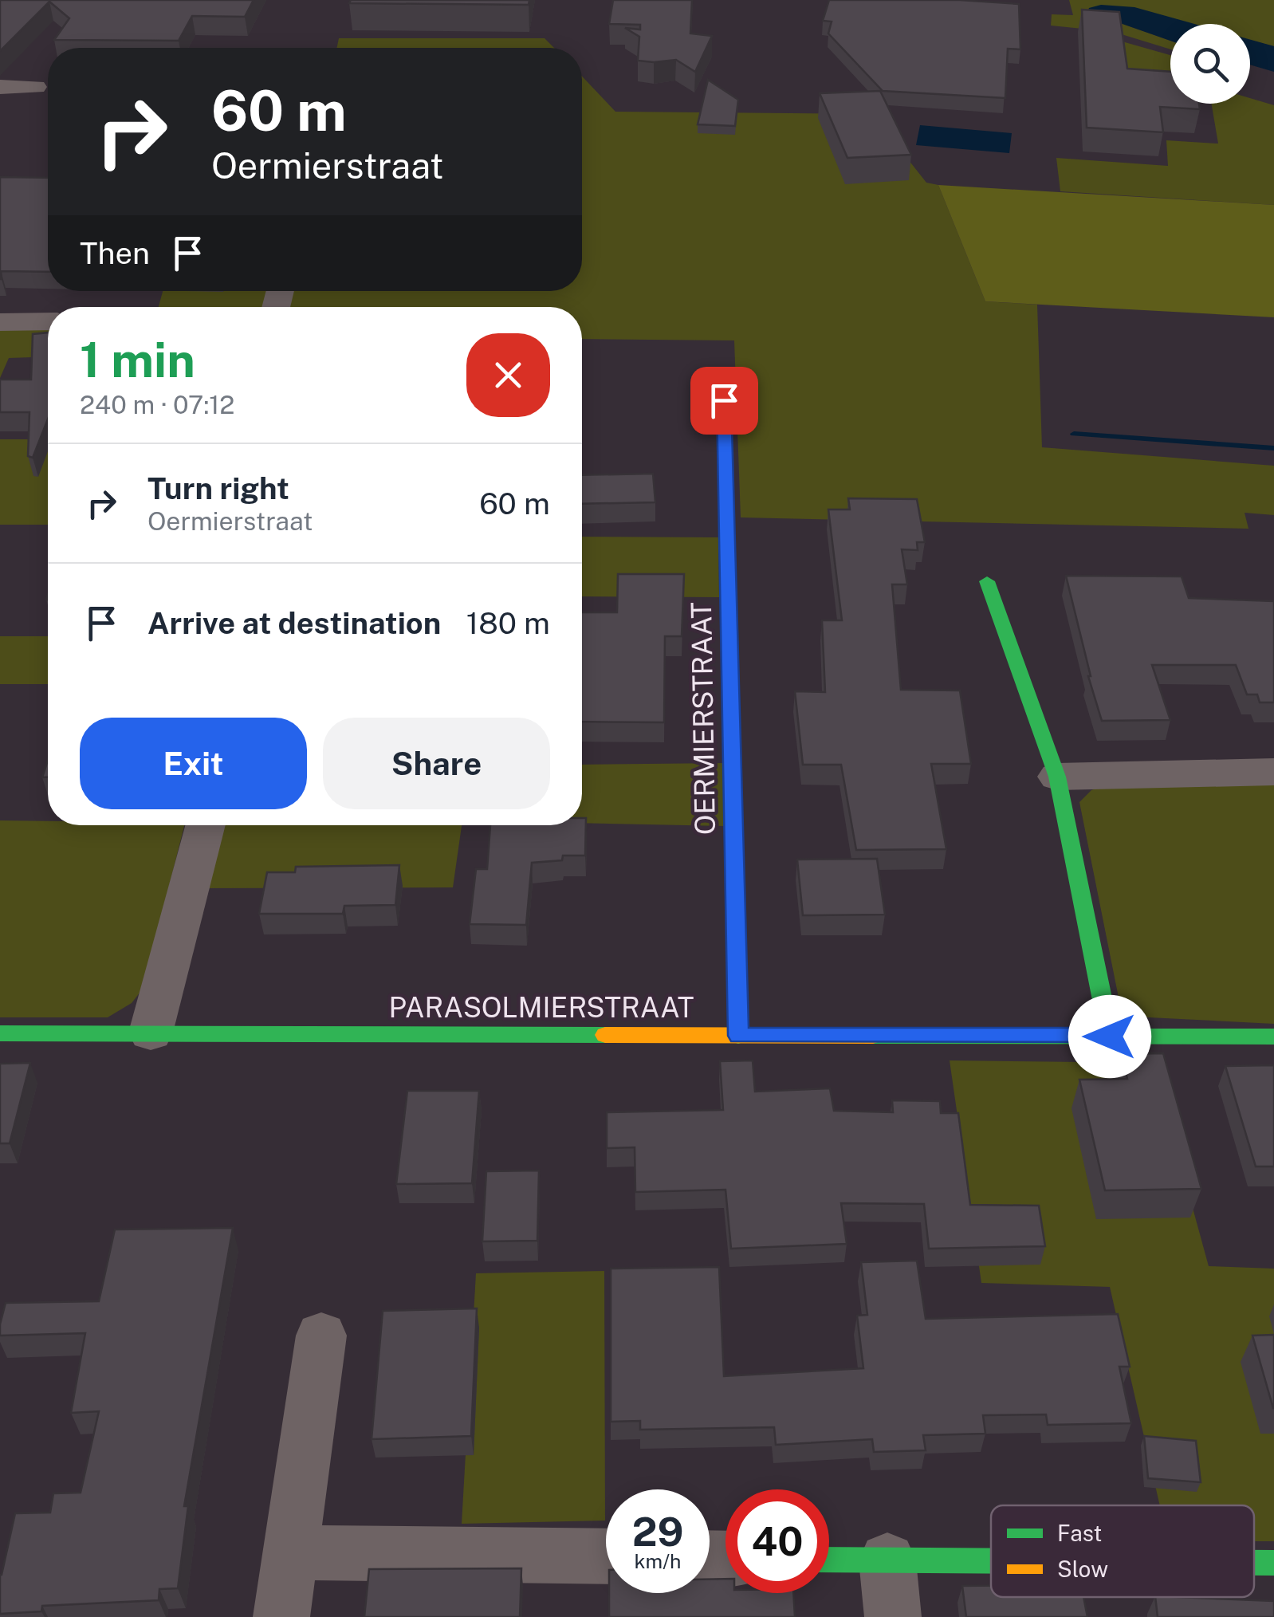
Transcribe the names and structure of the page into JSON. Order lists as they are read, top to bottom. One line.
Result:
{"streets":{"street":["OERMIERSTRAAT","PARASOLMIERSTRAAT"]},"crossings":[["OERMIERSTRAAT","PARASOLMIERSTRAAT"]],"legend":["Fast","Slow"],"page":{"turn":["60 m","Oermierstraat"],"then":"Then","heading":["1 min","240 m · 07:12"],"list":[{"name":"Turn right","note":"Oermierstraat","value":"60 m"},{"name":"Arrive at destination","value":"180 m"}],"buttons":["Exit","Share"],"speed":"29 km/h","limit":"40"}}
